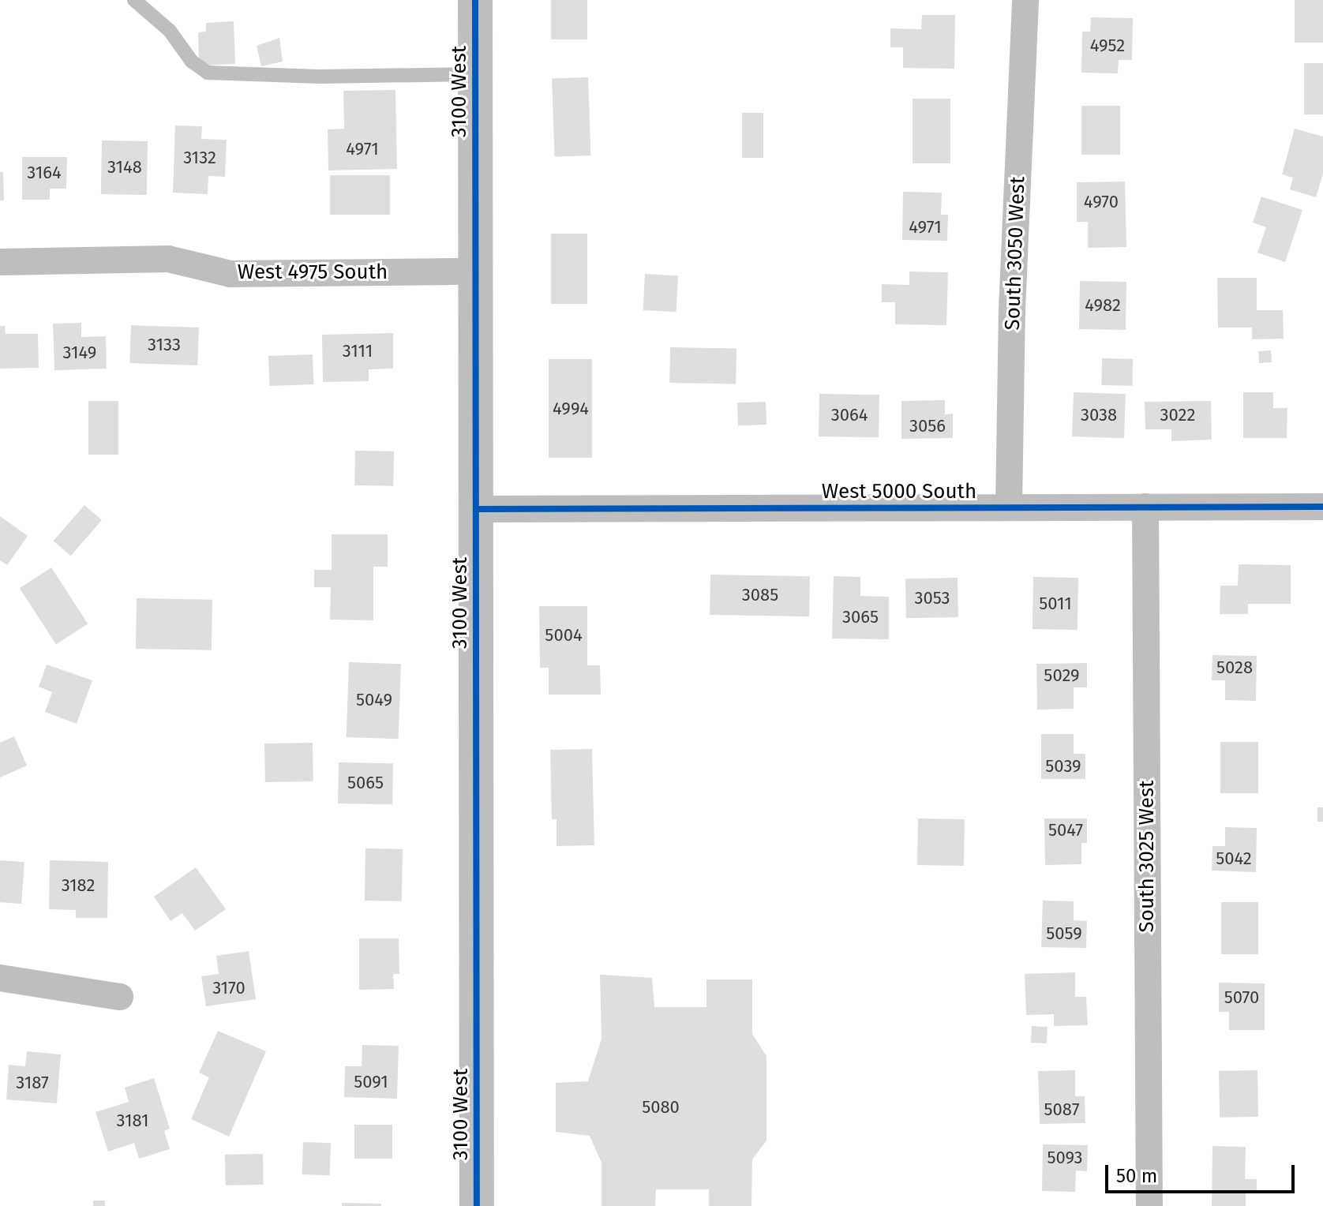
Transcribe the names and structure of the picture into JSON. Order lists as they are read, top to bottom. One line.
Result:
{"streets":{"street":["3100 West","South 3050 West","West 4975 South","West 5000 South","South 3025 West"]},"crossings":[["3100 West","West 4975 South"],["3100 West","West 5000 South"],["South 3050 West","West 5000 South"],["West 5000 South","South 3025 West"]],"house_numbers":["4952","4971","3132","3148","3164","4970","4971","4982","3133","3111","3149","4994","3064","3038","3022","3056","3085","3053","5011","3065","5004","5028","5029","5049","5039","5065","5047","5042","3182","5059","3170","5070","5091","3187","5080","5087","3181","5093"],"scale_bar":"50 m"}
